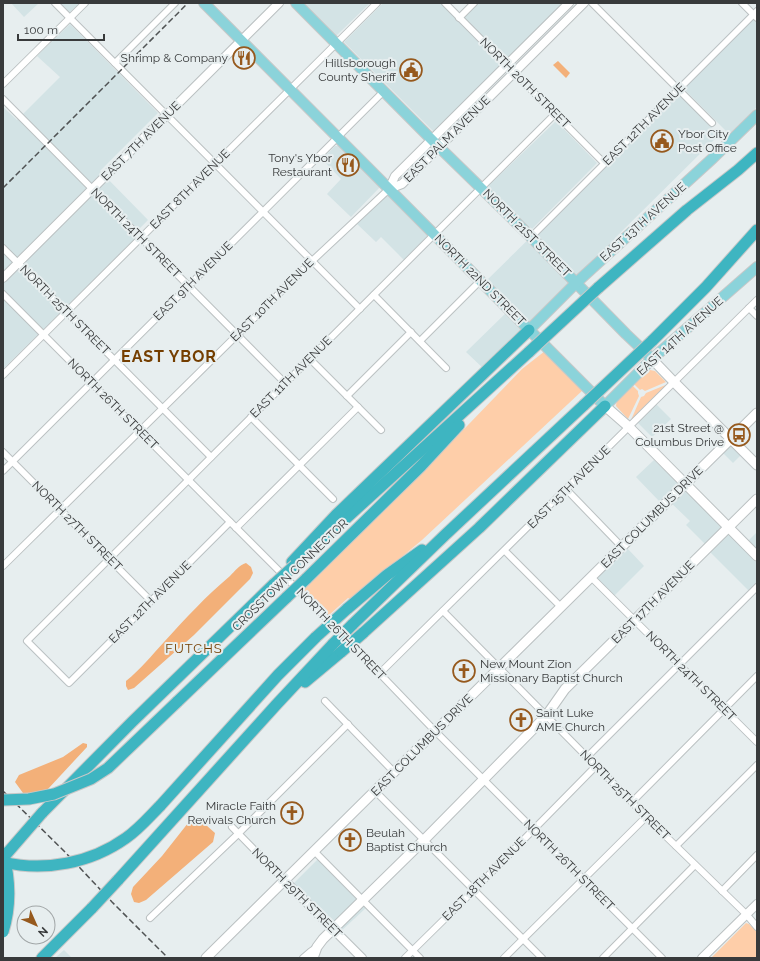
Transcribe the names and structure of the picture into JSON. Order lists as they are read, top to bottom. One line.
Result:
{"streets":{"highway":["CROSSTOWN CONNECTOR"],"main road":["EAST 13TH AVENUE","NORTH 21ST STREET","NORTH 22ND STREET","EAST 14TH AVENUE","EAST COLUMBUS DRIVE","EAST 17TH AVENUE"],"street":["NORTH 20TH STREET","EAST 12TH AVENUE","EAST PALM AVENUE","EAST 7TH AVENUE","EAST 8TH AVENUE","NORTH 24TH STREET","EAST 9TH AVENUE","EAST 10TH AVENUE","NORTH 25TH STREET","EAST 11TH AVENUE","NORTH 26TH STREET","EAST 15TH AVENUE","NORTH 27TH STREET","EAST 18TH AVENUE","NORTH 29TH STREET"]},"crossings":[["NORTH 20TH STREET","EAST 12TH AVENUE"],["NORTH 20TH STREET","EAST PALM AVENUE"],["NORTH 20TH STREET","EAST 11TH AVENUE"],["EAST 12TH AVENUE","NORTH 21ST STREET"],["EAST 12TH AVENUE","EAST 11TH AVENUE"],["EAST 12TH AVENUE","NORTH 26TH STREET"],["EAST 12TH AVENUE","NORTH 27TH STREET"],["EAST PALM AVENUE","NORTH 21ST STREET"],["EAST PALM AVENUE","NORTH 22ND STREET"],["EAST PALM AVENUE","EAST 10TH AVENUE"],["EAST 7TH AVENUE","NORTH 24TH STREET"],["EAST 7TH AVENUE","NORTH 22ND STREET"],["EAST 7TH AVENUE","NORTH 25TH STREET"],["EAST 8TH AVENUE","NORTH 24TH STREET"],["EAST 8TH AVENUE","NORTH 21ST STREET"],["EAST 8TH AVENUE","NORTH 22ND STREET"],["EAST 8TH AVENUE","NORTH 25TH STREET"],["EAST 8TH AVENUE","NORTH 26TH STREET"],["EAST 13TH AVENUE","NORTH 21ST STREET"],["EAST 13TH AVENUE","NORTH 22ND STREET"],["NORTH 24TH STREET","EAST 9TH AVENUE"],["NORTH 24TH STREET","EAST 10TH AVENUE"],["NORTH 24TH STREET","EAST 11TH AVENUE"],["NORTH 24TH STREET","EAST COLUMBUS DRIVE"],["NORTH 24TH STREET","EAST 17TH AVENUE"],["NORTH 21ST STREET","EAST 9TH AVENUE"],["NORTH 21ST STREET","EAST 14TH AVENUE"],["NORTH 21ST STREET","EAST 11TH AVENUE"],["NORTH 21ST STREET","EAST 15TH AVENUE"],["NORTH 21ST STREET","EAST COLUMBUS DRIVE"],["NORTH 22ND STREET","EAST 9TH AVENUE"],["NORTH 22ND STREET","EAST 10TH AVENUE"],["NORTH 22ND STREET","EAST 14TH AVENUE"],["NORTH 22ND STREET","EAST 11TH AVENUE"],["NORTH 22ND STREET","EAST 15TH AVENUE"],["NORTH 22ND STREET","EAST COLUMBUS DRIVE"],["NORTH 22ND STREET","EAST 17TH AVENUE"],["EAST 9TH AVENUE","NORTH 25TH STREET"],["EAST 9TH AVENUE","NORTH 26TH STREET"],["EAST 9TH AVENUE","NORTH 27TH STREET"],["EAST 10TH AVENUE","NORTH 25TH STREET"],["EAST 10TH AVENUE","NORTH 26TH STREET"],["EAST 10TH AVENUE","NORTH 27TH STREET"],["NORTH 25TH STREET","EAST 11TH AVENUE"],["NORTH 25TH STREET","EAST 15TH AVENUE"],["NORTH 25TH STREET","EAST COLUMBUS DRIVE"],["NORTH 25TH STREET","EAST 17TH AVENUE"],["NORTH 25TH STREET","EAST 18TH AVENUE"],["EAST 11TH AVENUE","NORTH 26TH STREET"],["EAST 11TH AVENUE","NORTH 27TH STREET"],["NORTH 26TH STREET","EAST 15TH AVENUE"],["NORTH 26TH STREET","EAST COLUMBUS DRIVE"],["NORTH 26TH STREET","EAST 17TH AVENUE"],["NORTH 26TH STREET","EAST 18TH AVENUE"],["EAST COLUMBUS DRIVE","NORTH 29TH STREET"],["EAST 17TH AVENUE","NORTH 29TH STREET"]],"districts":["EAST YBOR","FUTCHS"],"places":{"restaurant":["Shrimp & Company","Tony's Ybor Restaurant"],"public building":["Hillsborough County Sheriff","Ybor City Post Office"],"bus stop":["21st Street @ Columbus Drive"],"church":["New Mount Zion Missionary Baptist Church","Saint Luke AME Church","Miracle Faith Revivals Church","Beulah Baptist Church"]},"scale_bar":"100 m","north":"bottom right"}
